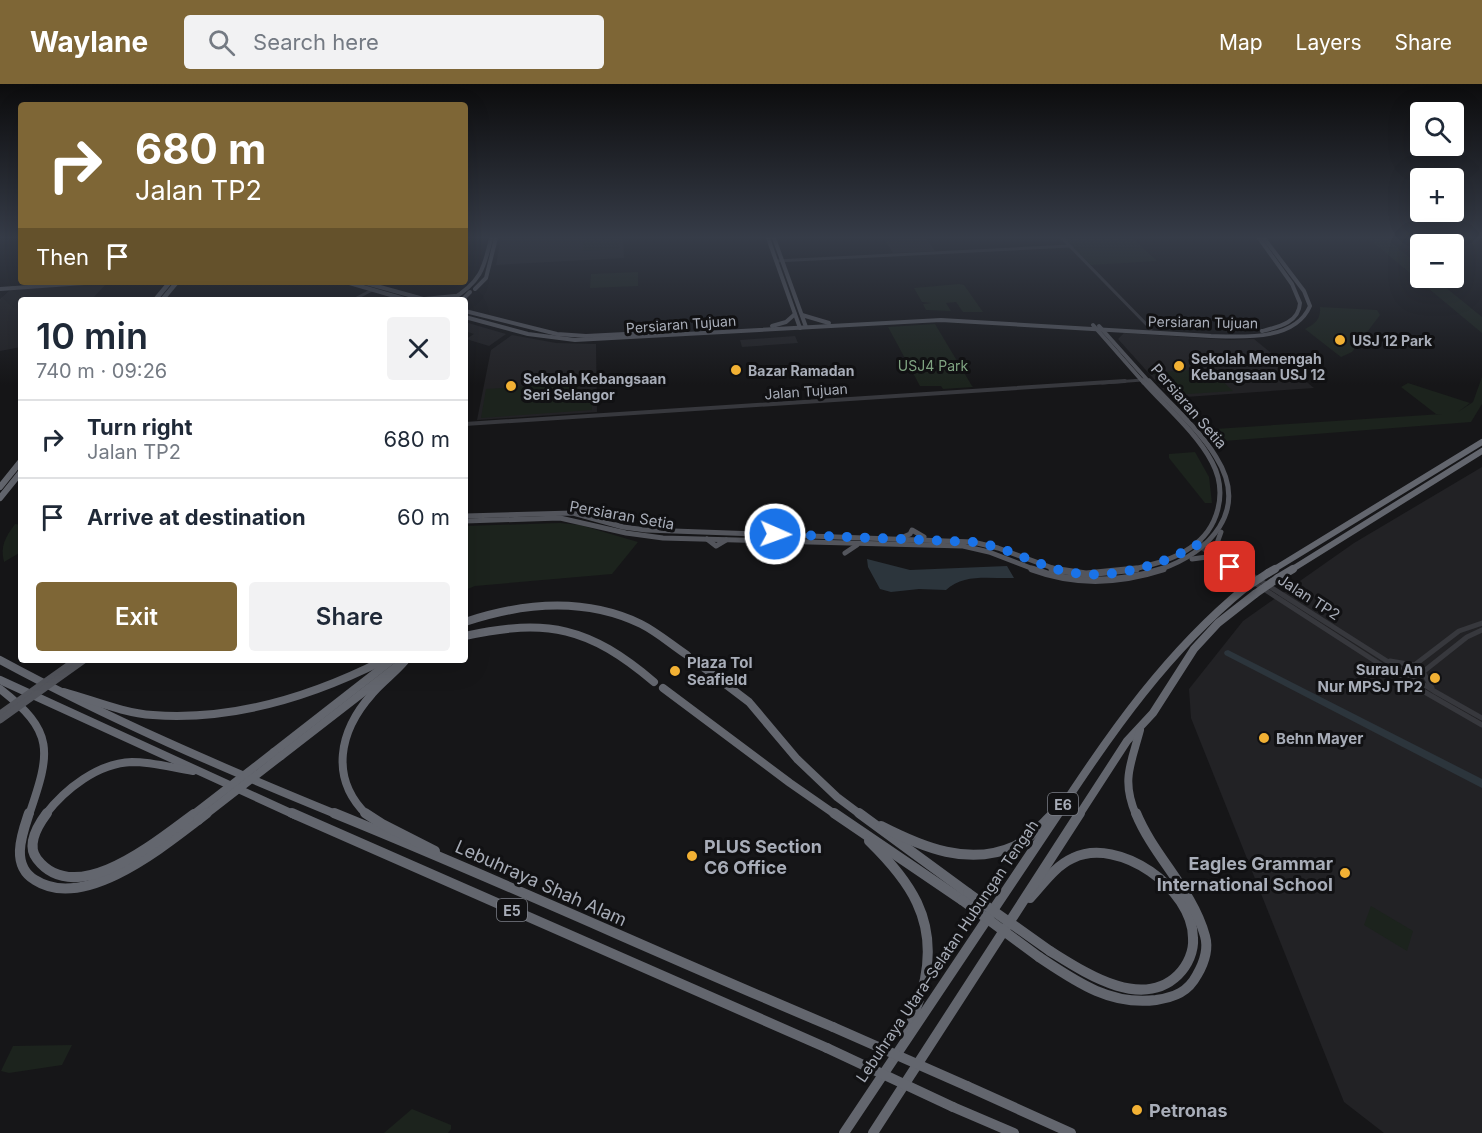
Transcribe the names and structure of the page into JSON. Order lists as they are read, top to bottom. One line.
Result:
{"streets":{"highway":["E6","Lebuhraya Shah Alam","E5","Lebuhraya Utara–Selatan Hubungan Tengah"],"main road":["Persiaran Tujuan","Persiaran Setia"],"street":["Jalan Tujuan","Jalan TP2"]},"crossings":[["Persiaran Tujuan","Persiaran Setia"],["Jalan Tujuan","Persiaran Setia"],["Persiaran Setia","Jalan TP2"]],"parks":["USJ4 Park"],"places":["USJ 12 Park","Sekolah Menengah Kebangsaan USJ 12","Bazar Ramadan","Sekolah Kebangsaan Seri Selangor","Plaza Tol Seafield","Surau An Nur MPSJ TP2","Behn Mayer","PLUS Section C6 Office","Eagles Grammar International School","Petronas"],"page":{"header":"Waylane","search":"Search here","nav":["Map","Layers","Share"],"map_buttons":["+","−"],"turn":["680 m","Jalan TP2"],"then":"Then","heading":["10 min","740 m · 09:26"],"list":[{"name":"Turn right","note":"Jalan TP2","value":"680 m"},{"name":"Arrive at destination","value":"60 m"}],"buttons":["Exit","Share"]}}
